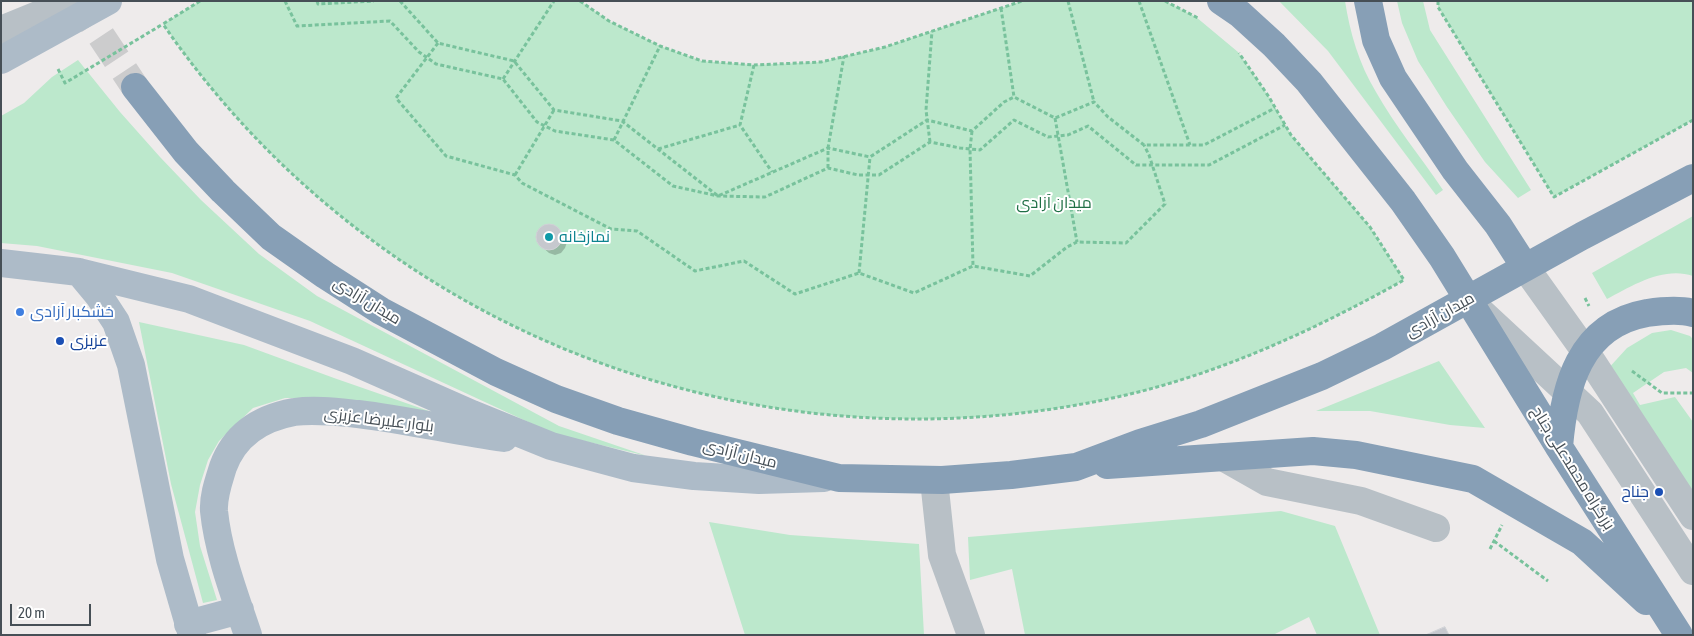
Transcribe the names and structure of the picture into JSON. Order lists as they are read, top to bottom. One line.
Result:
{"streets":{"highway":["میدان آزادی","بزرگراه محمدعلی جناح"],"main road":["بلوار علیرضا عزیزی"]},"crossings":[["میدان آزادی","بزرگراه محمدعلی جناح"]],"parks":["میدان آزادی"],"places":["نمازخانه","خشکبار آزادی","عزیزی","جناح"],"scale_bar":"20 m"}
